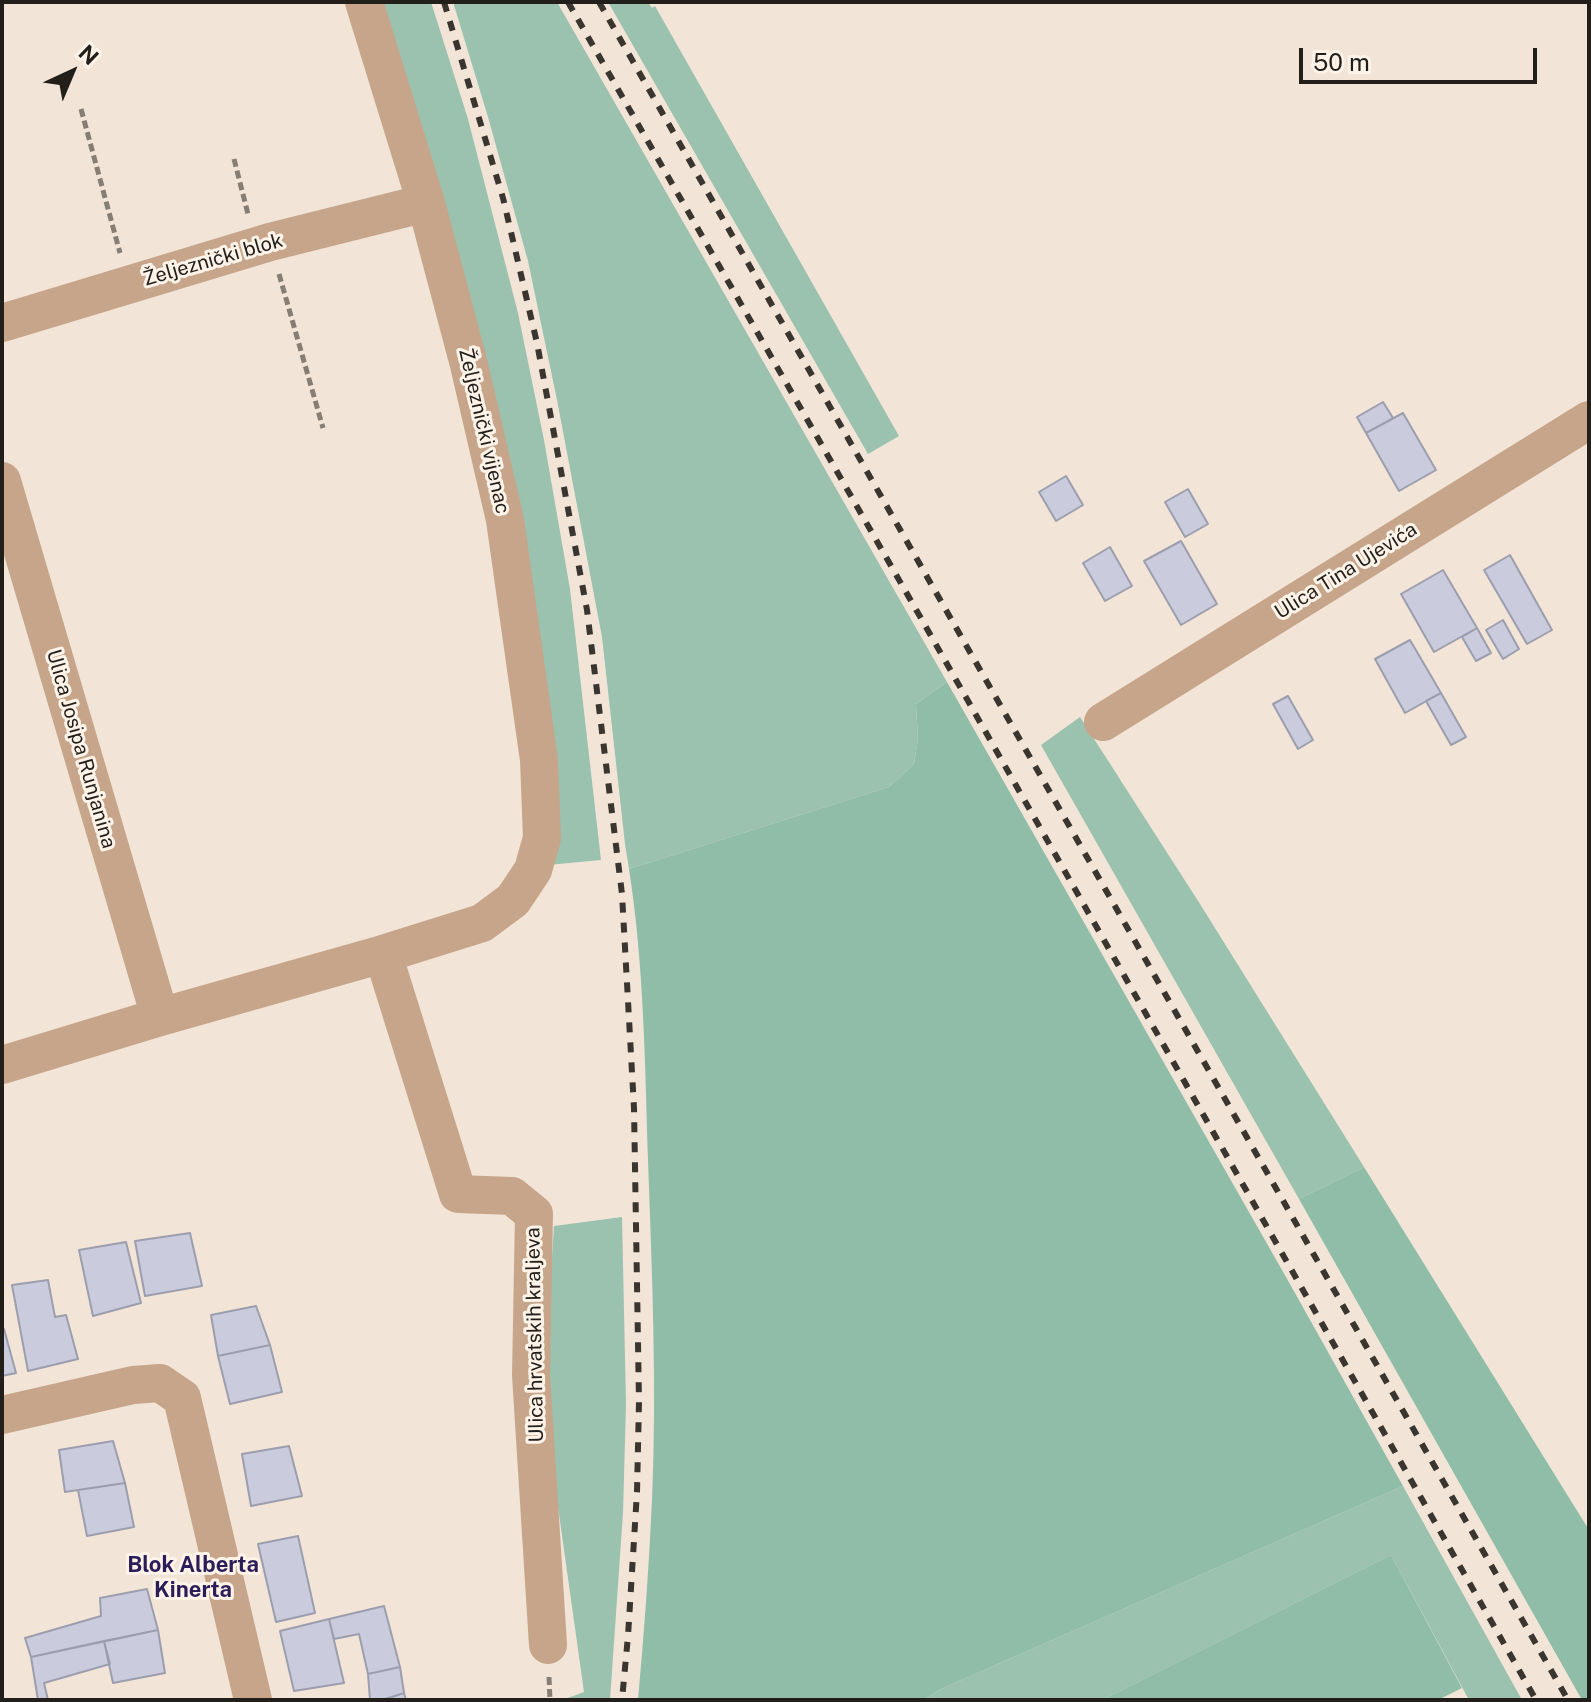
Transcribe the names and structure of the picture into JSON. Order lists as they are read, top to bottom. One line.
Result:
{"streets":{"street":["Željeznički blok","Željeznički vijenac","Ulica Tina Ujevića","Ulica Josipa Runjanina","Ulica hrvatskih kraljeva"]},"crossings":[["Željeznički blok","Željeznički vijenac"],["Željeznički vijenac","Ulica hrvatskih kraljeva"]],"districts":["Blok Alberta Kinerta"],"scale_bar":"50 m","north":"top right"}
